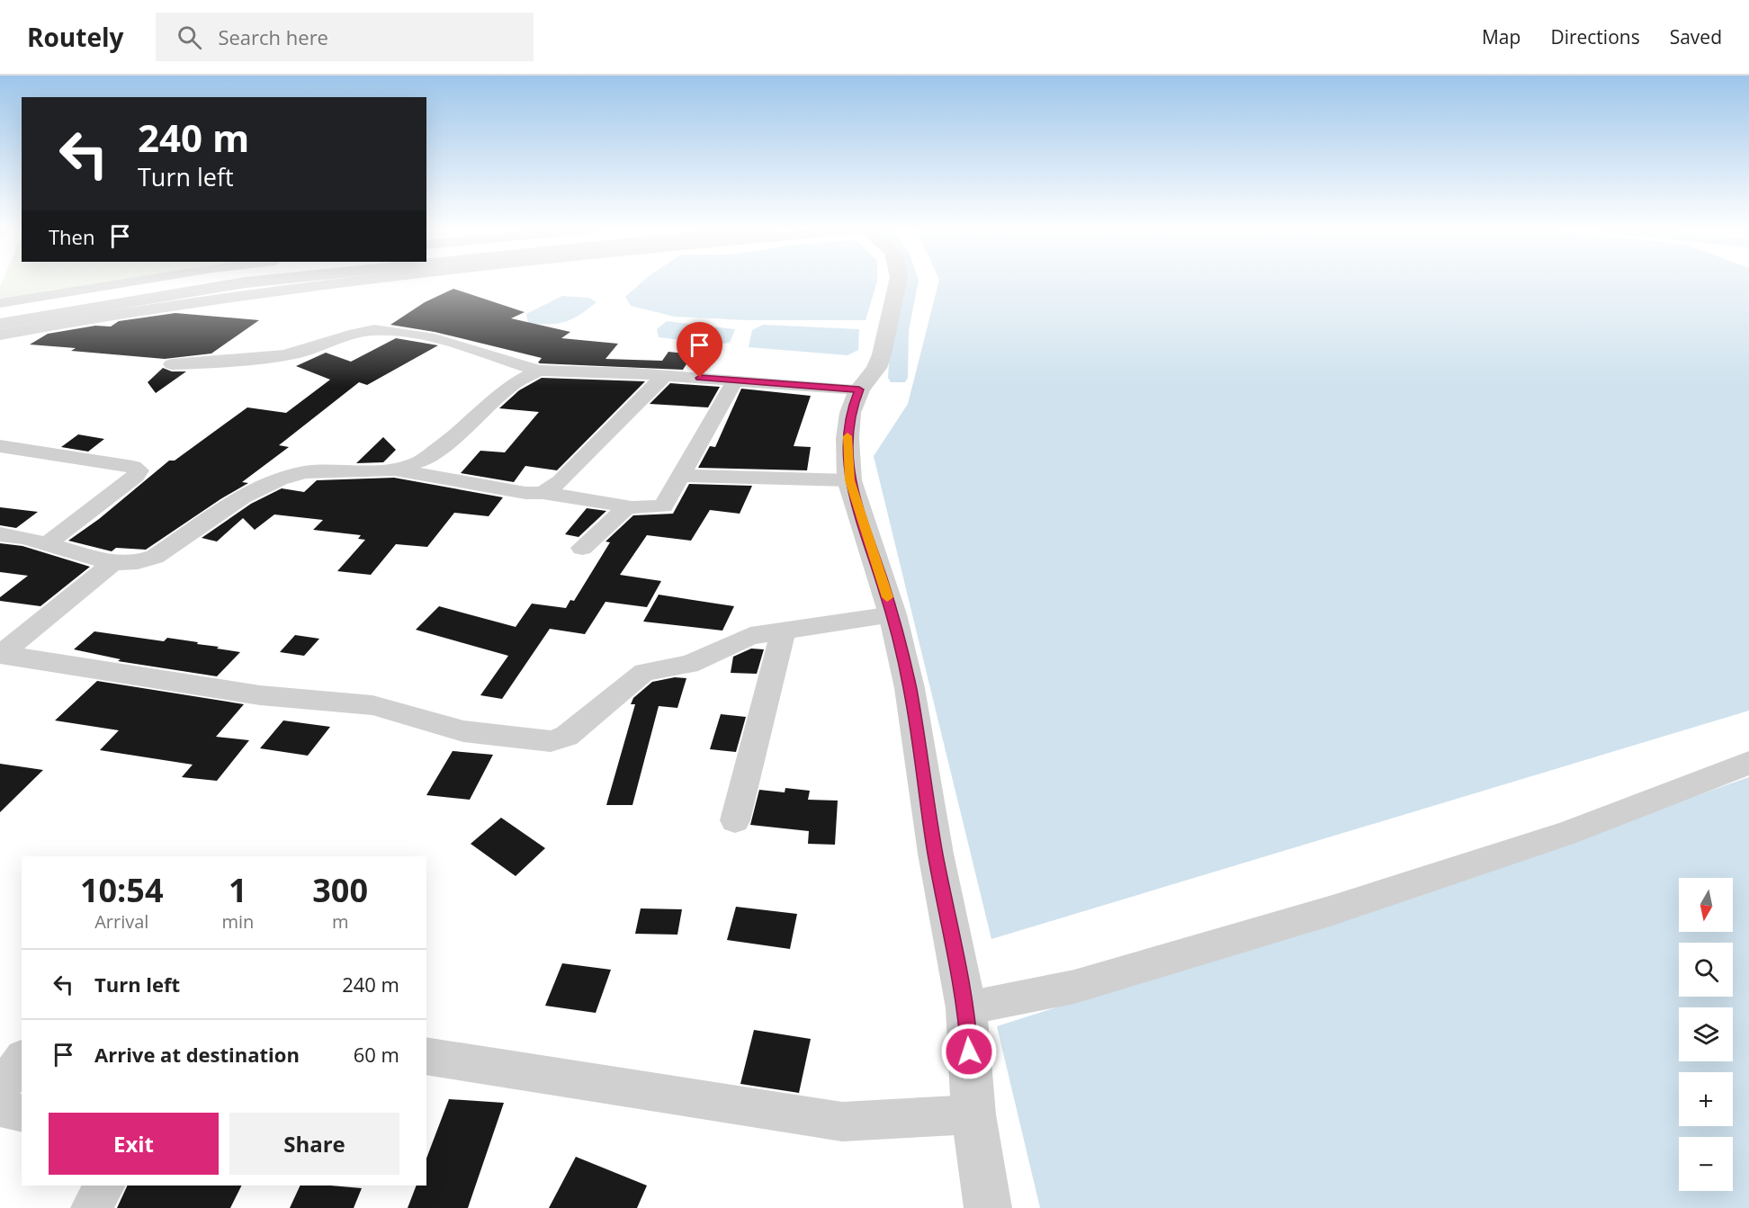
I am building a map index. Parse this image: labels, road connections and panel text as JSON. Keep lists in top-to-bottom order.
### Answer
{
  "north": "bottom",
  "page": {
    "header": "Routely",
    "search": "Search here",
    "nav": ["Map", "Directions", "Saved"],
    "turn": ["240 m", "Turn left"],
    "then": "Then",
    "eta": [
      "10:54",
      "Arrival",
      "1",
      "min",
      "300",
      "m"
    ],
    "map_buttons": ["+", "−"],
    "list": [
      {
        "name": "Turn left",
        "value": "240 m"
      },
      {
        "name": "Arrive at destination",
        "value": "60 m"
      }
    ],
    "buttons": ["Exit", "Share"]
  }
}
